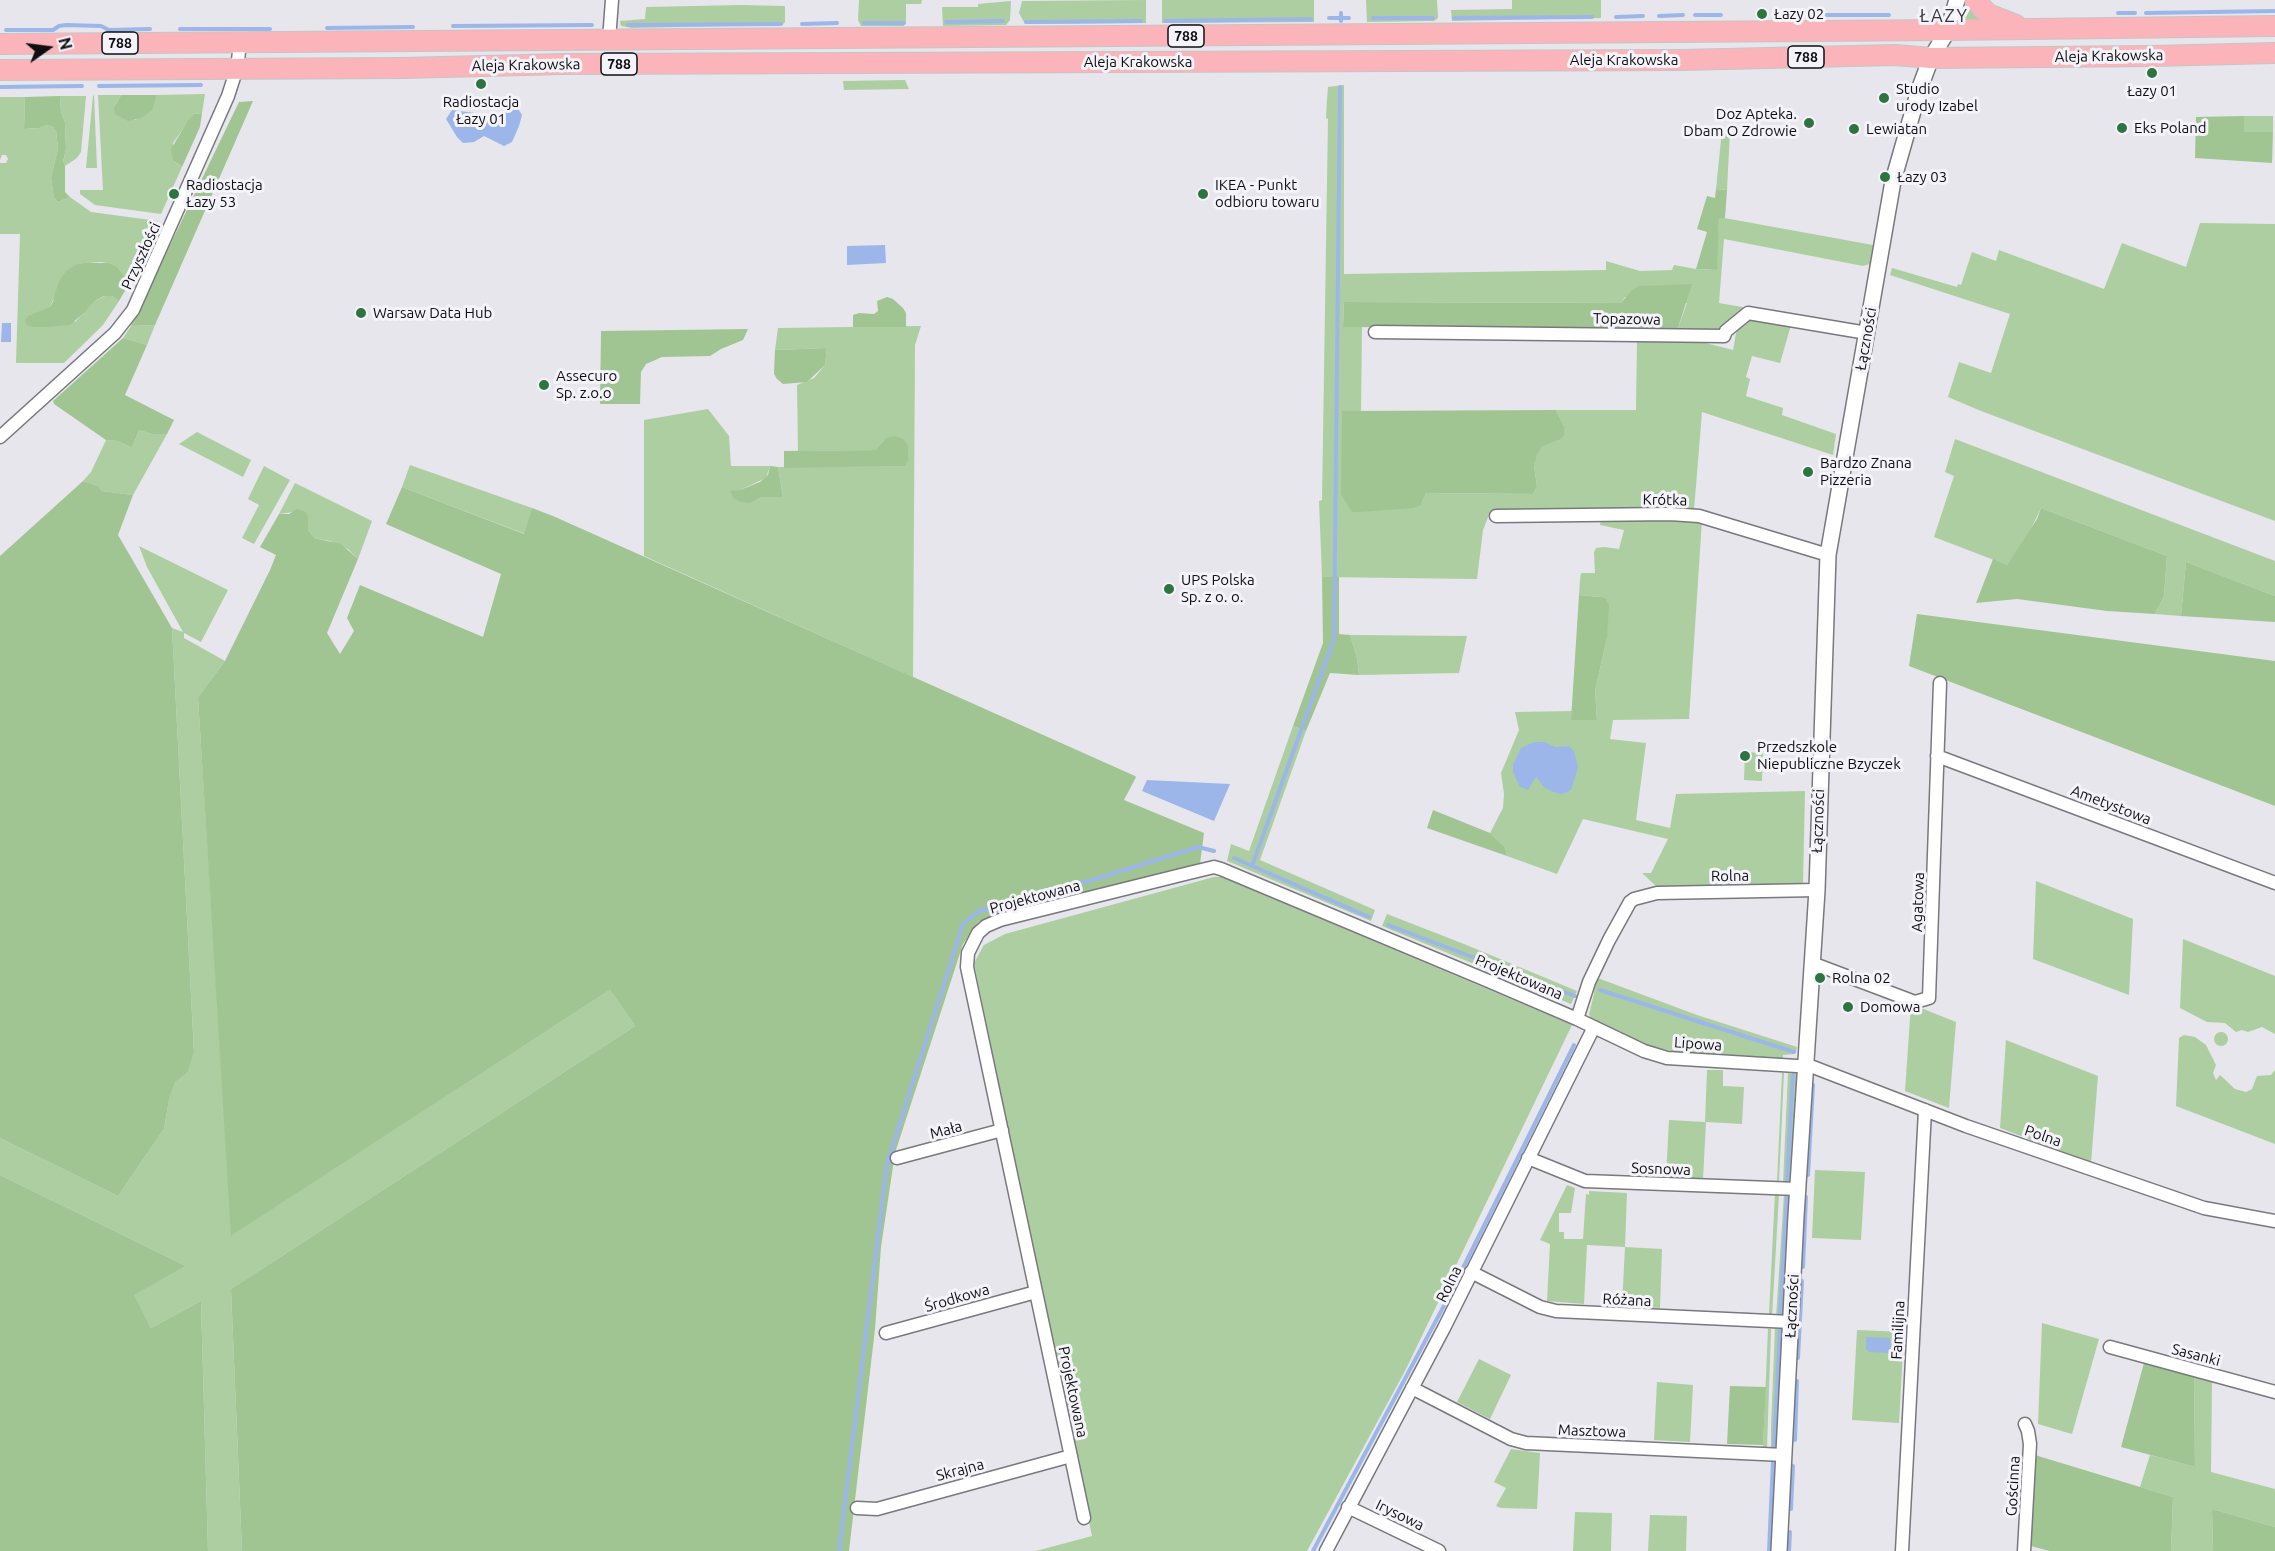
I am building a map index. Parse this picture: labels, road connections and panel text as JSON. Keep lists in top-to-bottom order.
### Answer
{
  "streets": {
    "main road": ["788", "Aleja Krakowska"],
    "street": [
      "Przyszłości",
      "Topazowa",
      "Łączności",
      "Krótka",
      "Ametystowa",
      "Rolna",
      "Projektowana",
      "Agatowa",
      "Lipowa",
      "Mała",
      "Polna",
      "Sosnowa",
      "Środkowa",
      "Różana",
      "Familijna",
      "Sasanki",
      "Masztowa",
      "Skrajna",
      "Gościnna",
      "Irysowa"
    ]
  },
  "crossings": [
    ["Aleja Krakowska", "Przyszłości"],
    ["Aleja Krakowska", "Łączności"],
    ["Topazowa", "Łączności"],
    ["Łączności", "Krótka"],
    ["Łączności", "Rolna"],
    ["Łączności", "Agatowa"],
    ["Łączności", "Lipowa"],
    ["Łączności", "Polna"],
    ["Łączności", "Sosnowa"],
    ["Łączności", "Różana"],
    ["Łączności", "Masztowa"],
    ["Ametystowa", "Agatowa"],
    ["Rolna", "Projektowana"],
    ["Rolna", "Lipowa"],
    ["Rolna", "Sosnowa"],
    ["Rolna", "Różana"],
    ["Rolna", "Masztowa"],
    ["Rolna", "Irysowa"],
    ["Projektowana", "Lipowa"],
    ["Projektowana", "Mała"],
    ["Projektowana", "Środkowa"],
    ["Projektowana", "Skrajna"],
    ["Lipowa", "Polna"],
    ["Polna", "Familijna"]
  ],
  "districts": ["ŁAZY"],
  "places": [
    "Łazy 02",
    "Łazy 01",
    "Radiostacja Łazy 01",
    "Studio urody Izabel",
    "Doz Apteka. Dbam O Zdrowie",
    "Eks Poland",
    "Lewiatan",
    "Łazy 03",
    "Radiostacja Łazy 53",
    "IKEA - Punkt odbioru towaru",
    "Warsaw Data Hub",
    "Assecuro Sp. z.o.o",
    "Bardzo Znana Pizzeria",
    "UPS Polska Sp. z o. o.",
    "Przedszkole Niepubliczne Bzyczek",
    "Rolna 02",
    "Domowa"
  ],
  "north": "right"
}
